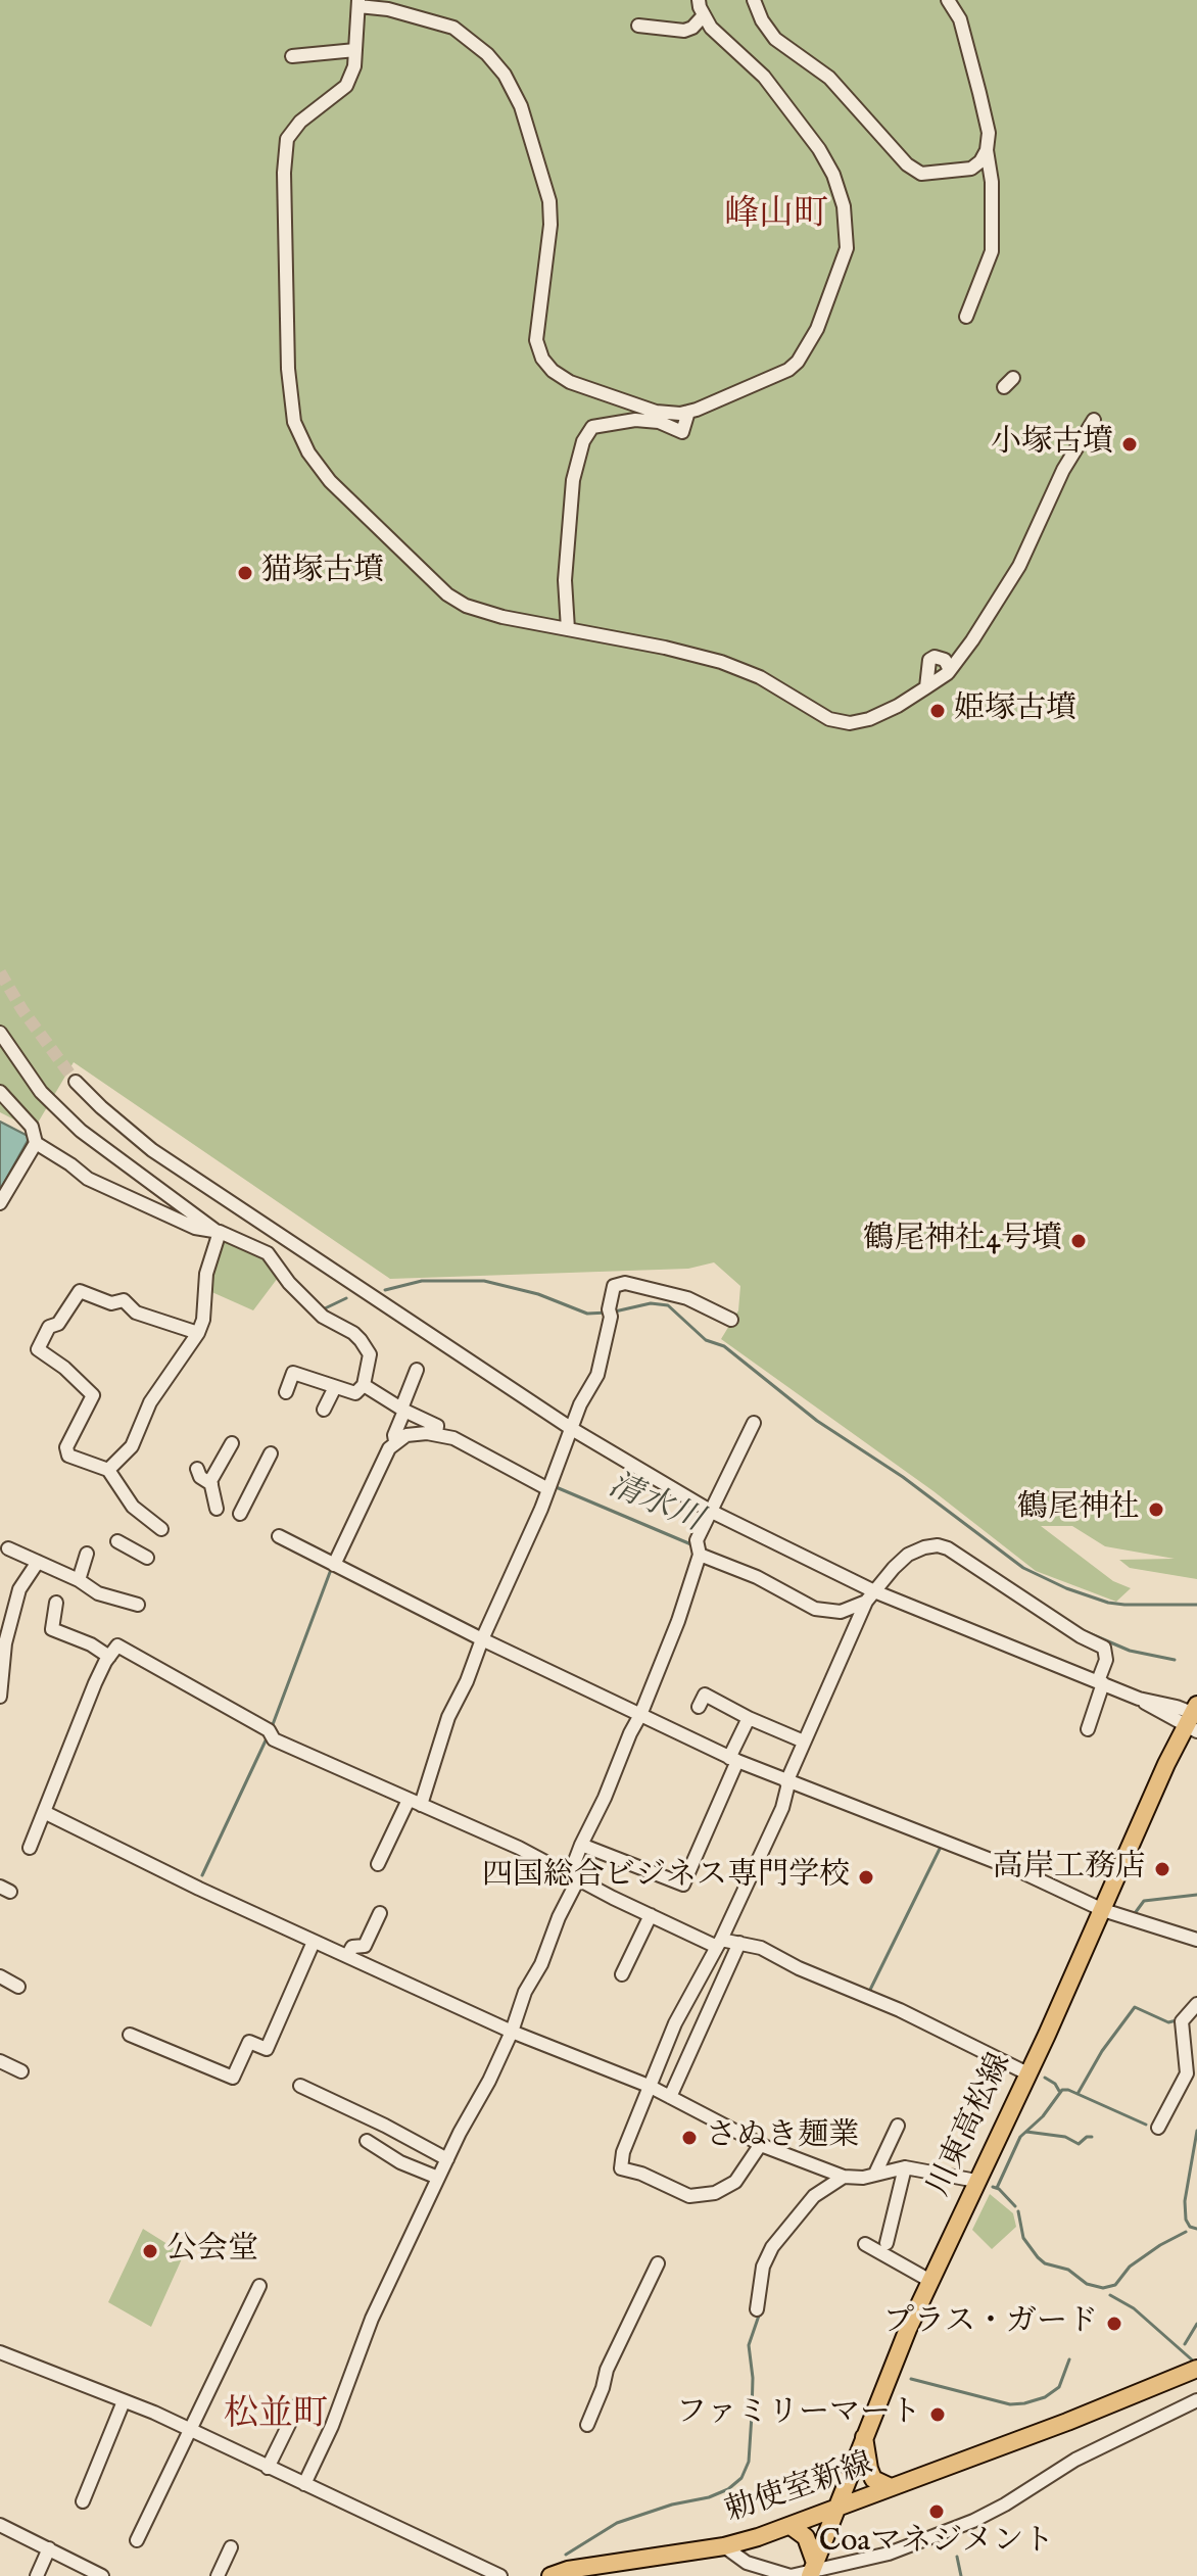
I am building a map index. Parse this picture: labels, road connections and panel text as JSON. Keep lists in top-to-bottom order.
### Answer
{
  "streets": {
    "main road": ["川東高松線", "勅使室新線"]
  },
  "crossings": [
    ["川東高松線", "勅使室新線"]
  ],
  "districts": ["峰山町", "松並町"],
  "water": ["清水川"],
  "places": [
    "小塚古墳",
    "猫塚古墳",
    "姫塚古墳",
    "鶴尾神社4号墳",
    "鶴尾神社",
    "高岸工務店",
    "四国総合ビジネス専門学校",
    "さぬき麺業",
    "公会堂",
    "プラス・ガード",
    "ファミリーマート",
    "Coaマネジメント"
  ]
}
